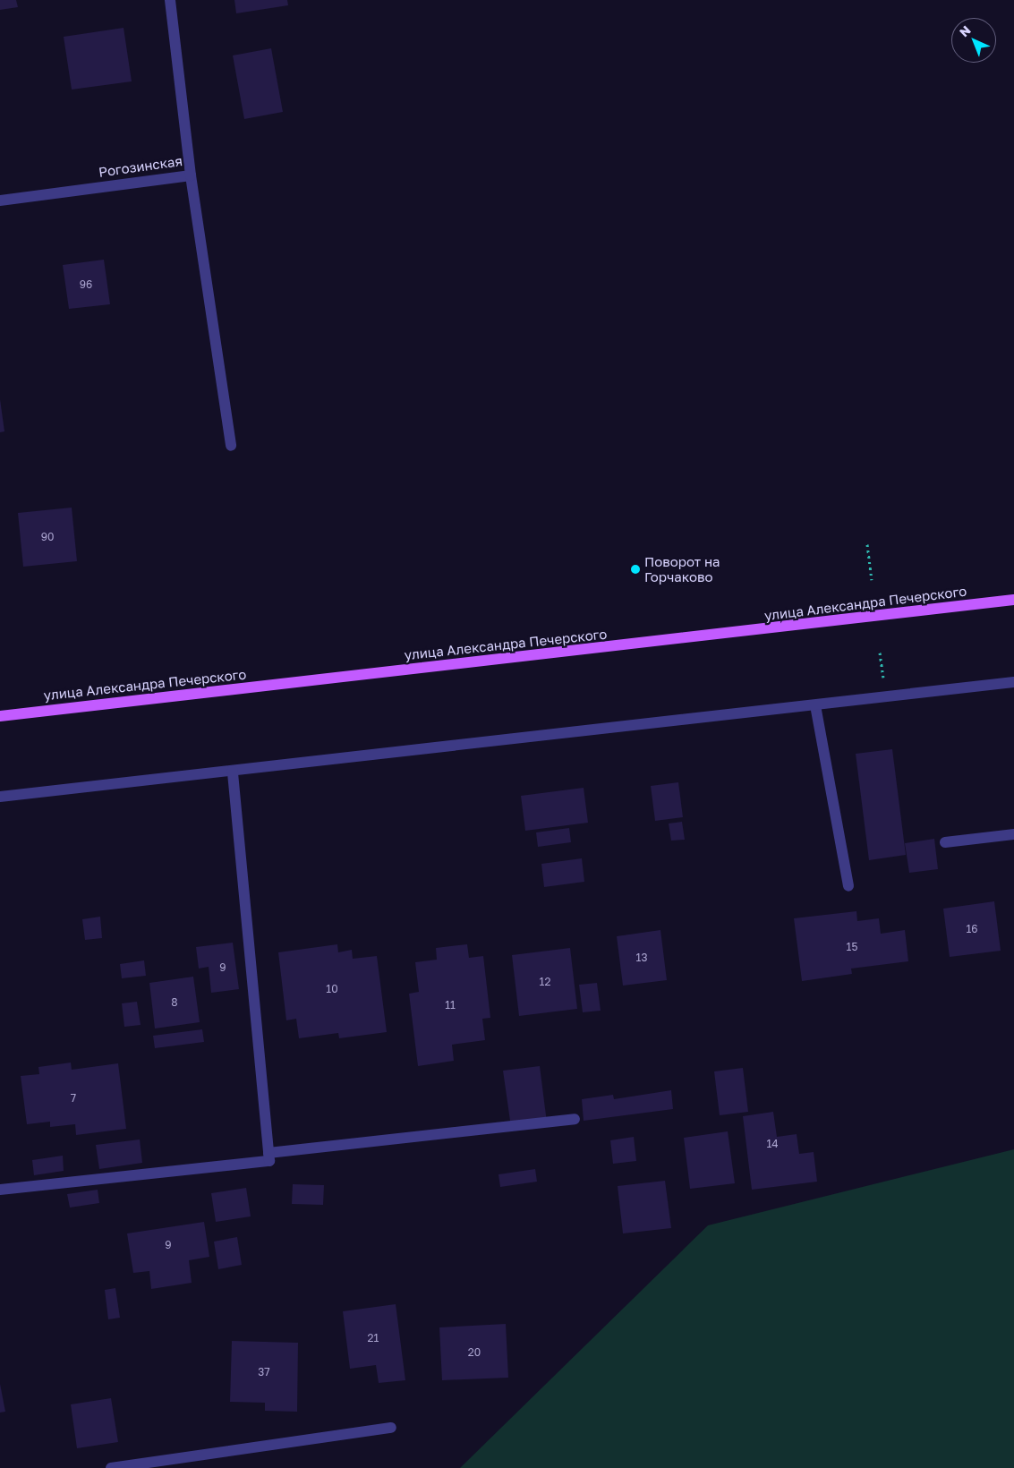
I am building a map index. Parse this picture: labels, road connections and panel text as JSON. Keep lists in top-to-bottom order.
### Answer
{
  "streets": {
    "main road": ["улица Александра Печерского"],
    "street": ["Рогозинская"]
  },
  "places": ["Поворот на Горчаково"],
  "house_numbers": [
    "96",
    "90",
    "16",
    "15",
    "13",
    "9",
    "12",
    "10",
    "8",
    "11",
    "7",
    "14",
    "9",
    "21",
    "20",
    "37"
  ],
  "north": "top left"
}
